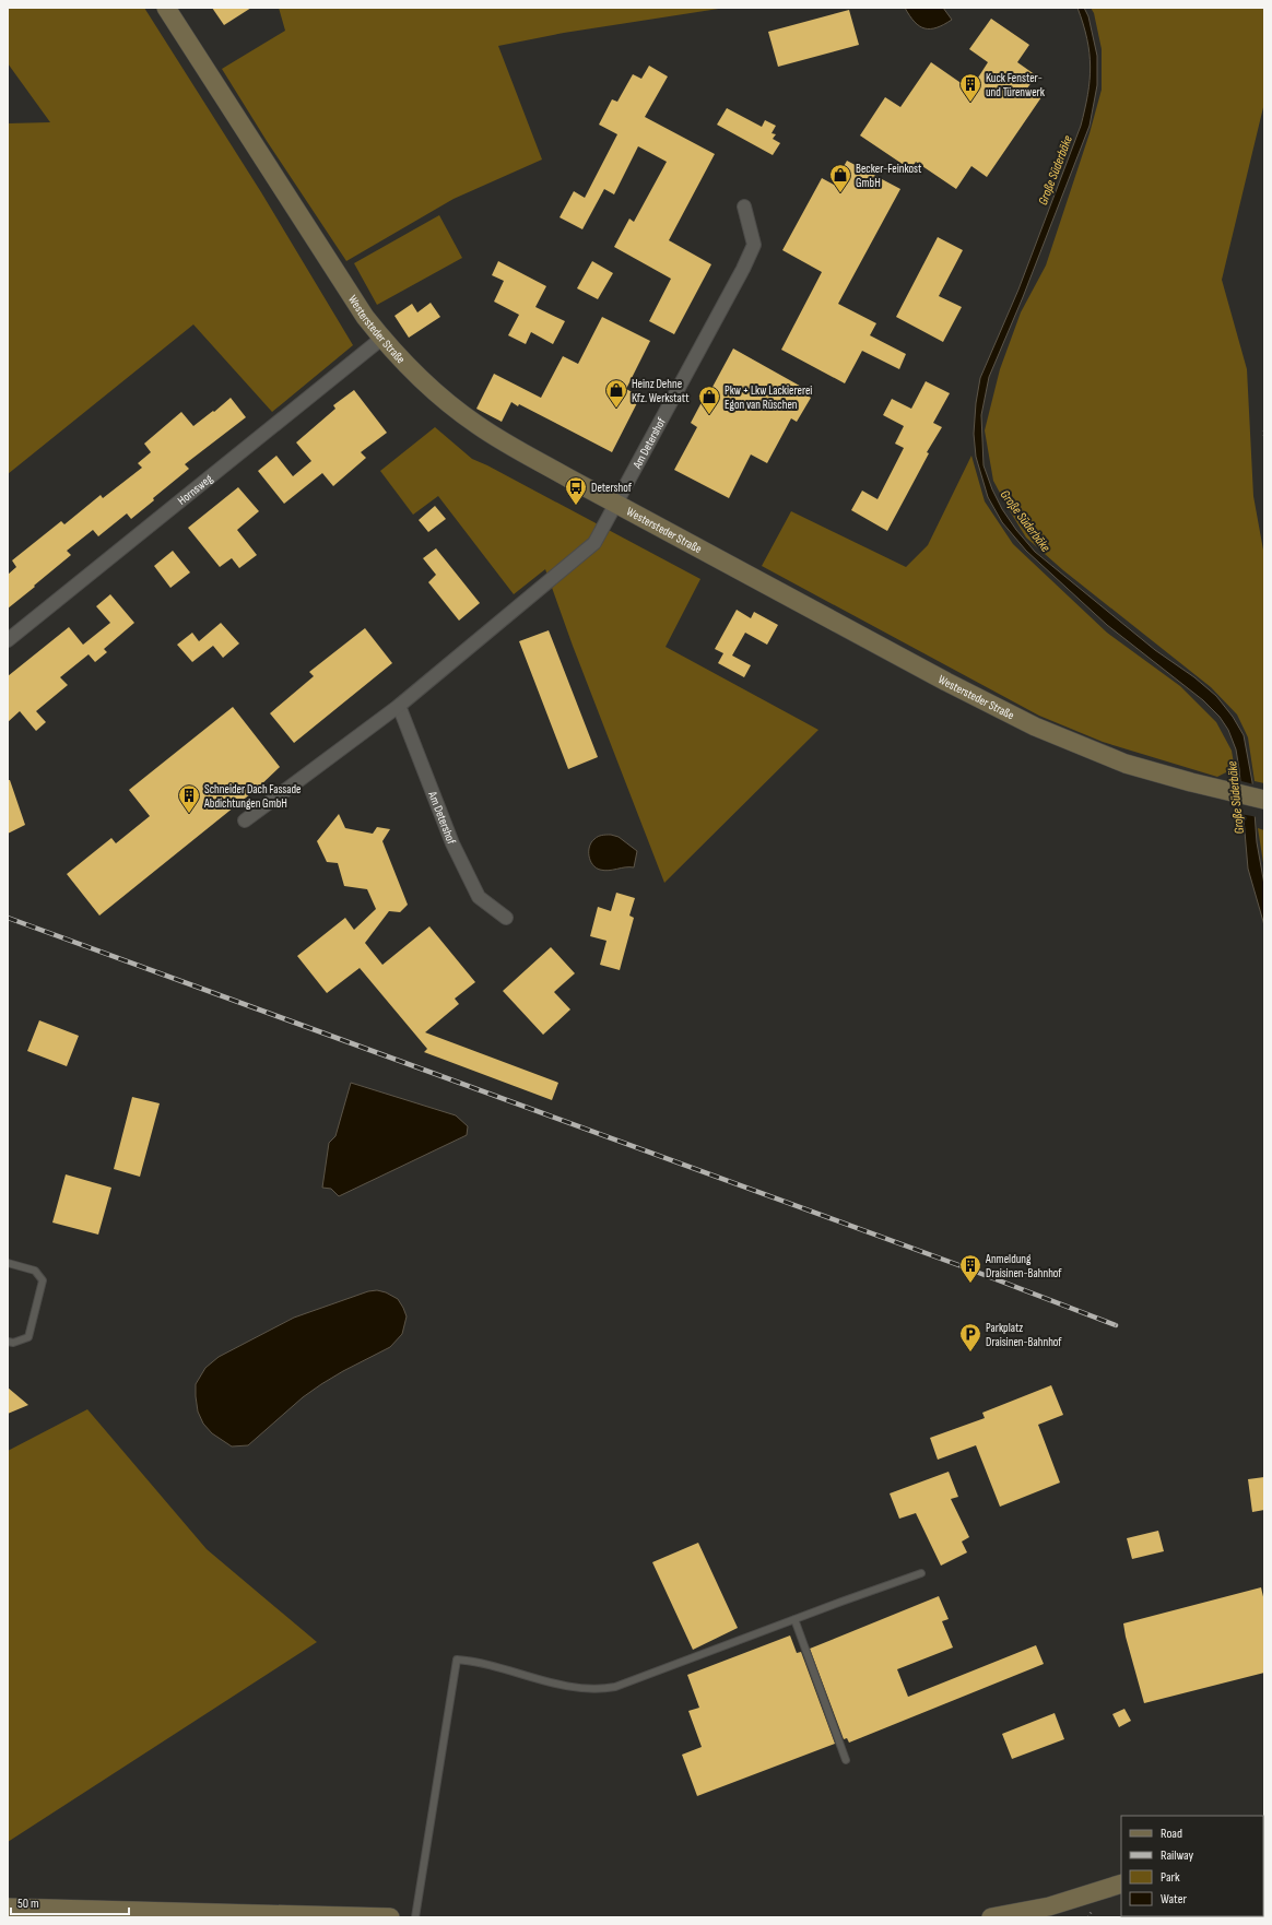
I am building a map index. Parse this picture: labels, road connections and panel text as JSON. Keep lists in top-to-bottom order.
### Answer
{
  "streets": {
    "main road": ["Westersteder Straße"],
    "street": ["Am Detershof", "Hornsweg"]
  },
  "crossings": [
    ["Westersteder Straße", "Am Detershof"],
    ["Westersteder Straße", "Hornsweg"]
  ],
  "water": ["Große Süderbäke"],
  "places": {
    "building": ["Kuck Fenster- und Türenwerk", "Schneider Dach Fassade Abdichtungen GmbH", "Anmeldung Draisinen-Bahnhof"],
    "shop": ["Becker-Feinkost GmbH", "Heinz Dehne Kfz. Werkstatt", "Pkw + Lkw Lackiererei Egon van Rüschen"],
    "bus stop": ["Detershof"],
    "parking": ["Parkplatz Draisinen-Bahnhof"]
  },
  "legend": [
    "Road",
    "Railway",
    "Park",
    "Water"
  ],
  "scale_bar": "50 m"
}
